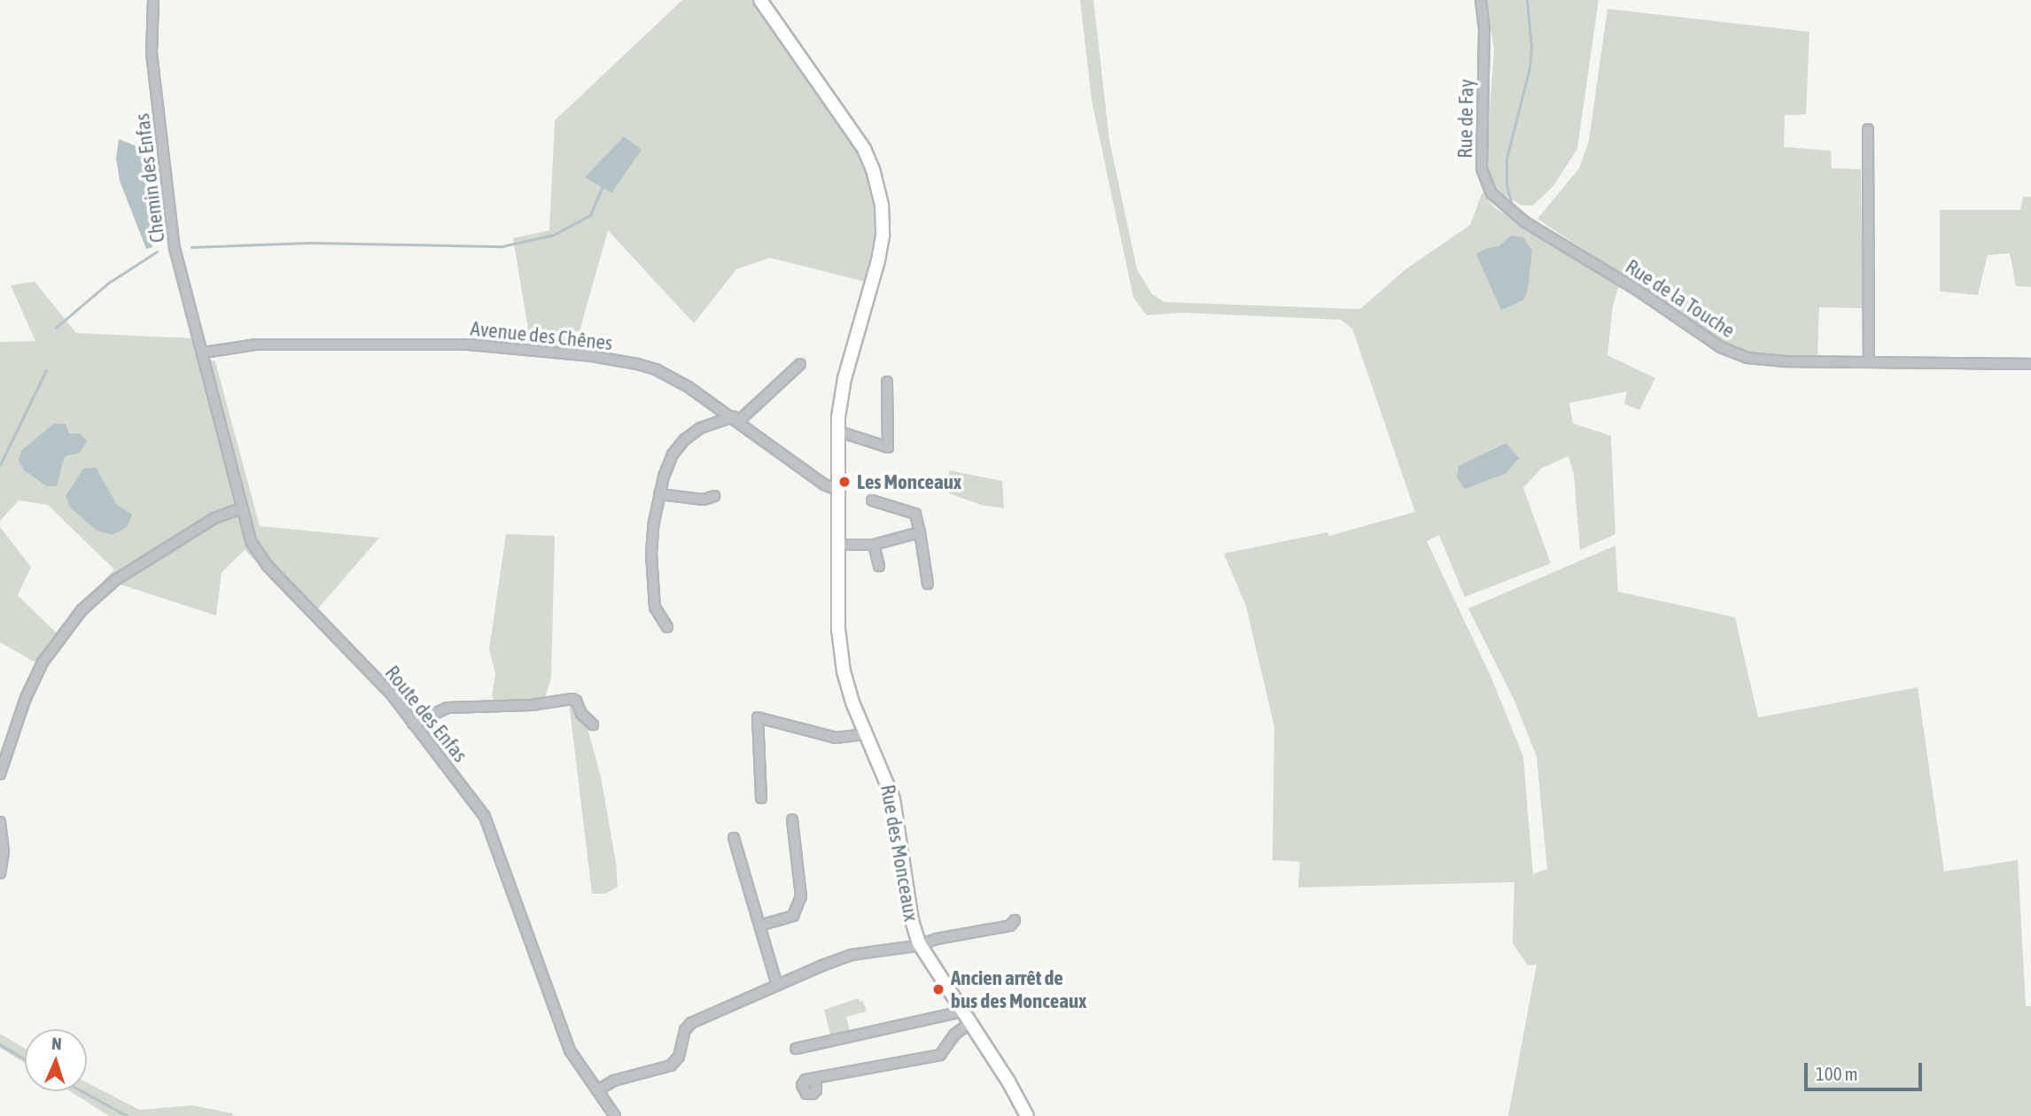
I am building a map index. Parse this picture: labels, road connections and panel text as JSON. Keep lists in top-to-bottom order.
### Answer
{
  "streets": {
    "main road": ["Rue des Monceaux"],
    "street": [
      "Rue de Fay",
      "Chemin des Enfas",
      "Rue de la Touche",
      "Avenue des Chênes",
      "Route des Enfas"
    ]
  },
  "crossings": [
    ["Rue de Fay", "Rue de la Touche"],
    ["Chemin des Enfas", "Avenue des Chênes"],
    ["Chemin des Enfas", "Route des Enfas"],
    ["Avenue des Chênes", "Route des Enfas"],
    ["Avenue des Chênes", "Rue des Monceaux"]
  ],
  "places": ["Les Monceaux", "Ancien arrêt de bus des Monceaux"],
  "scale_bar": "100 m",
  "north": "top"
}
